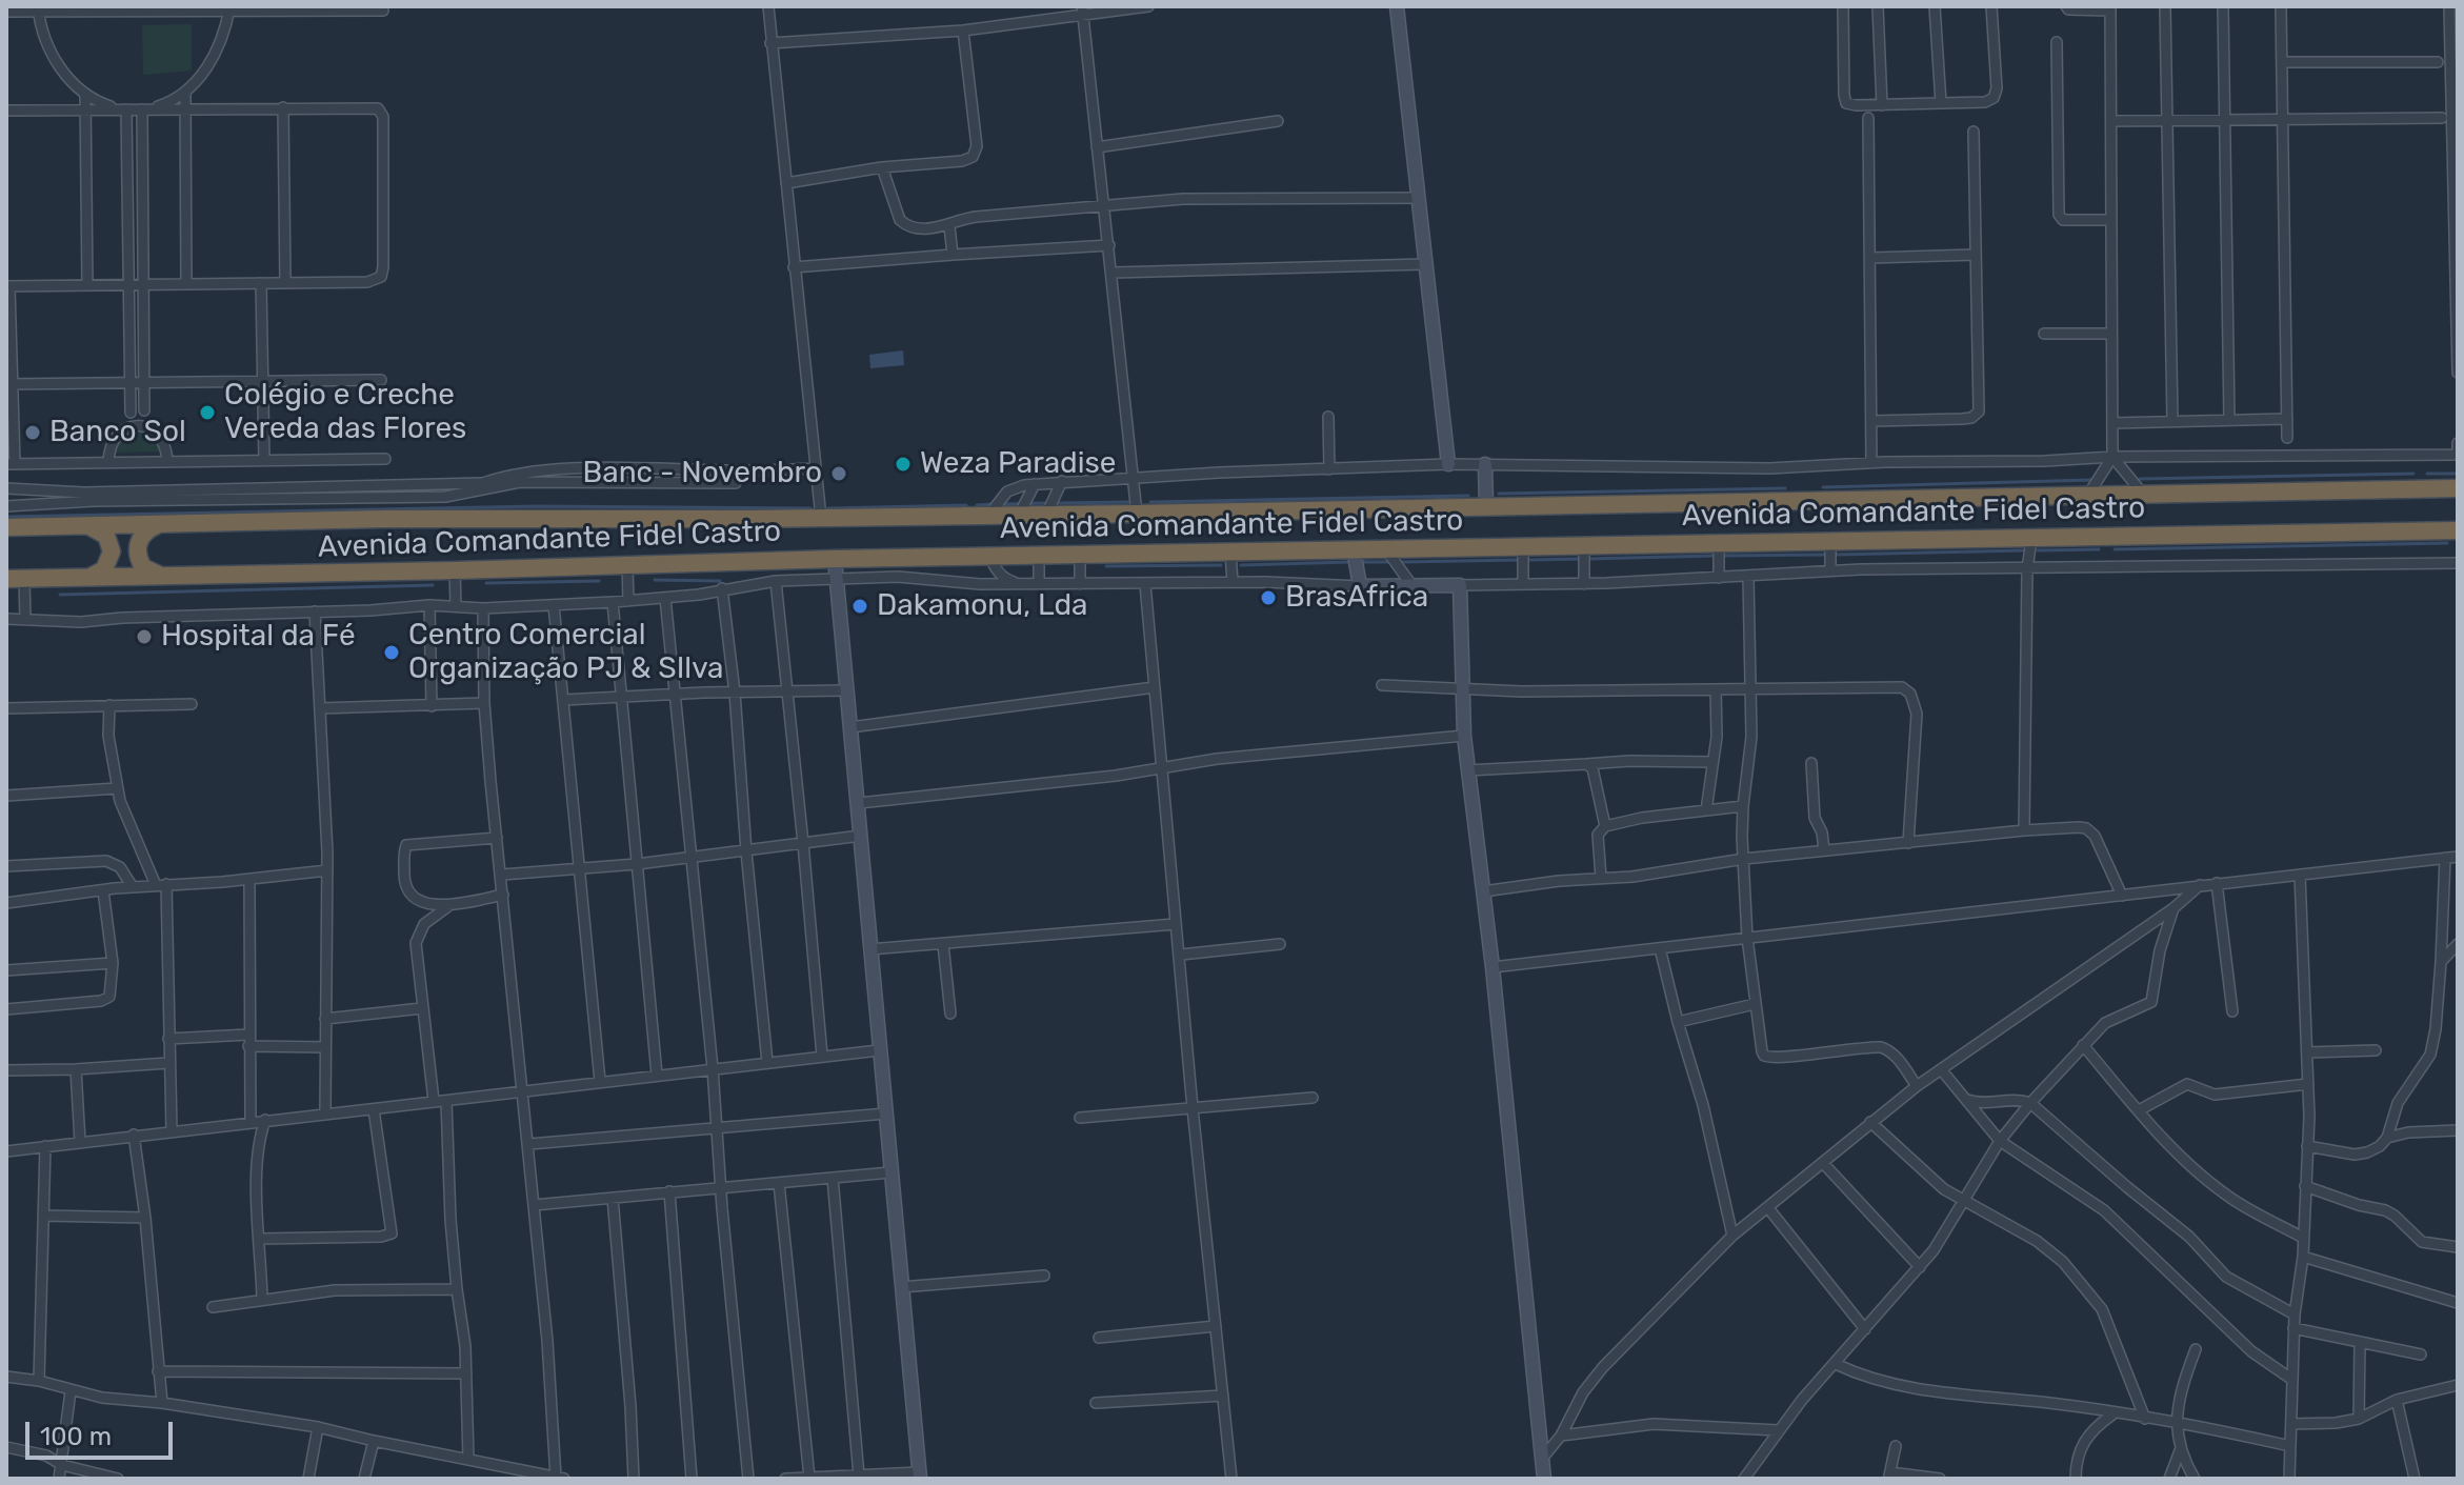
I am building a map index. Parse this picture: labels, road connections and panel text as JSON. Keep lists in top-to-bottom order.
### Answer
{
  "streets": {
    "highway": ["Avenida Comandante Fidel Castro"]
  },
  "places": [
    "Colégio e Creche Vereda das Flores",
    "Banco Sol",
    "Weza Paradise",
    "Banc - Novembro",
    "BrasAfrica",
    "Dakamonu, Lda",
    "Hospital da Fé",
    "Centro Comercial Organização PJ & SIlva"
  ],
  "scale_bar": "100 m"
}
